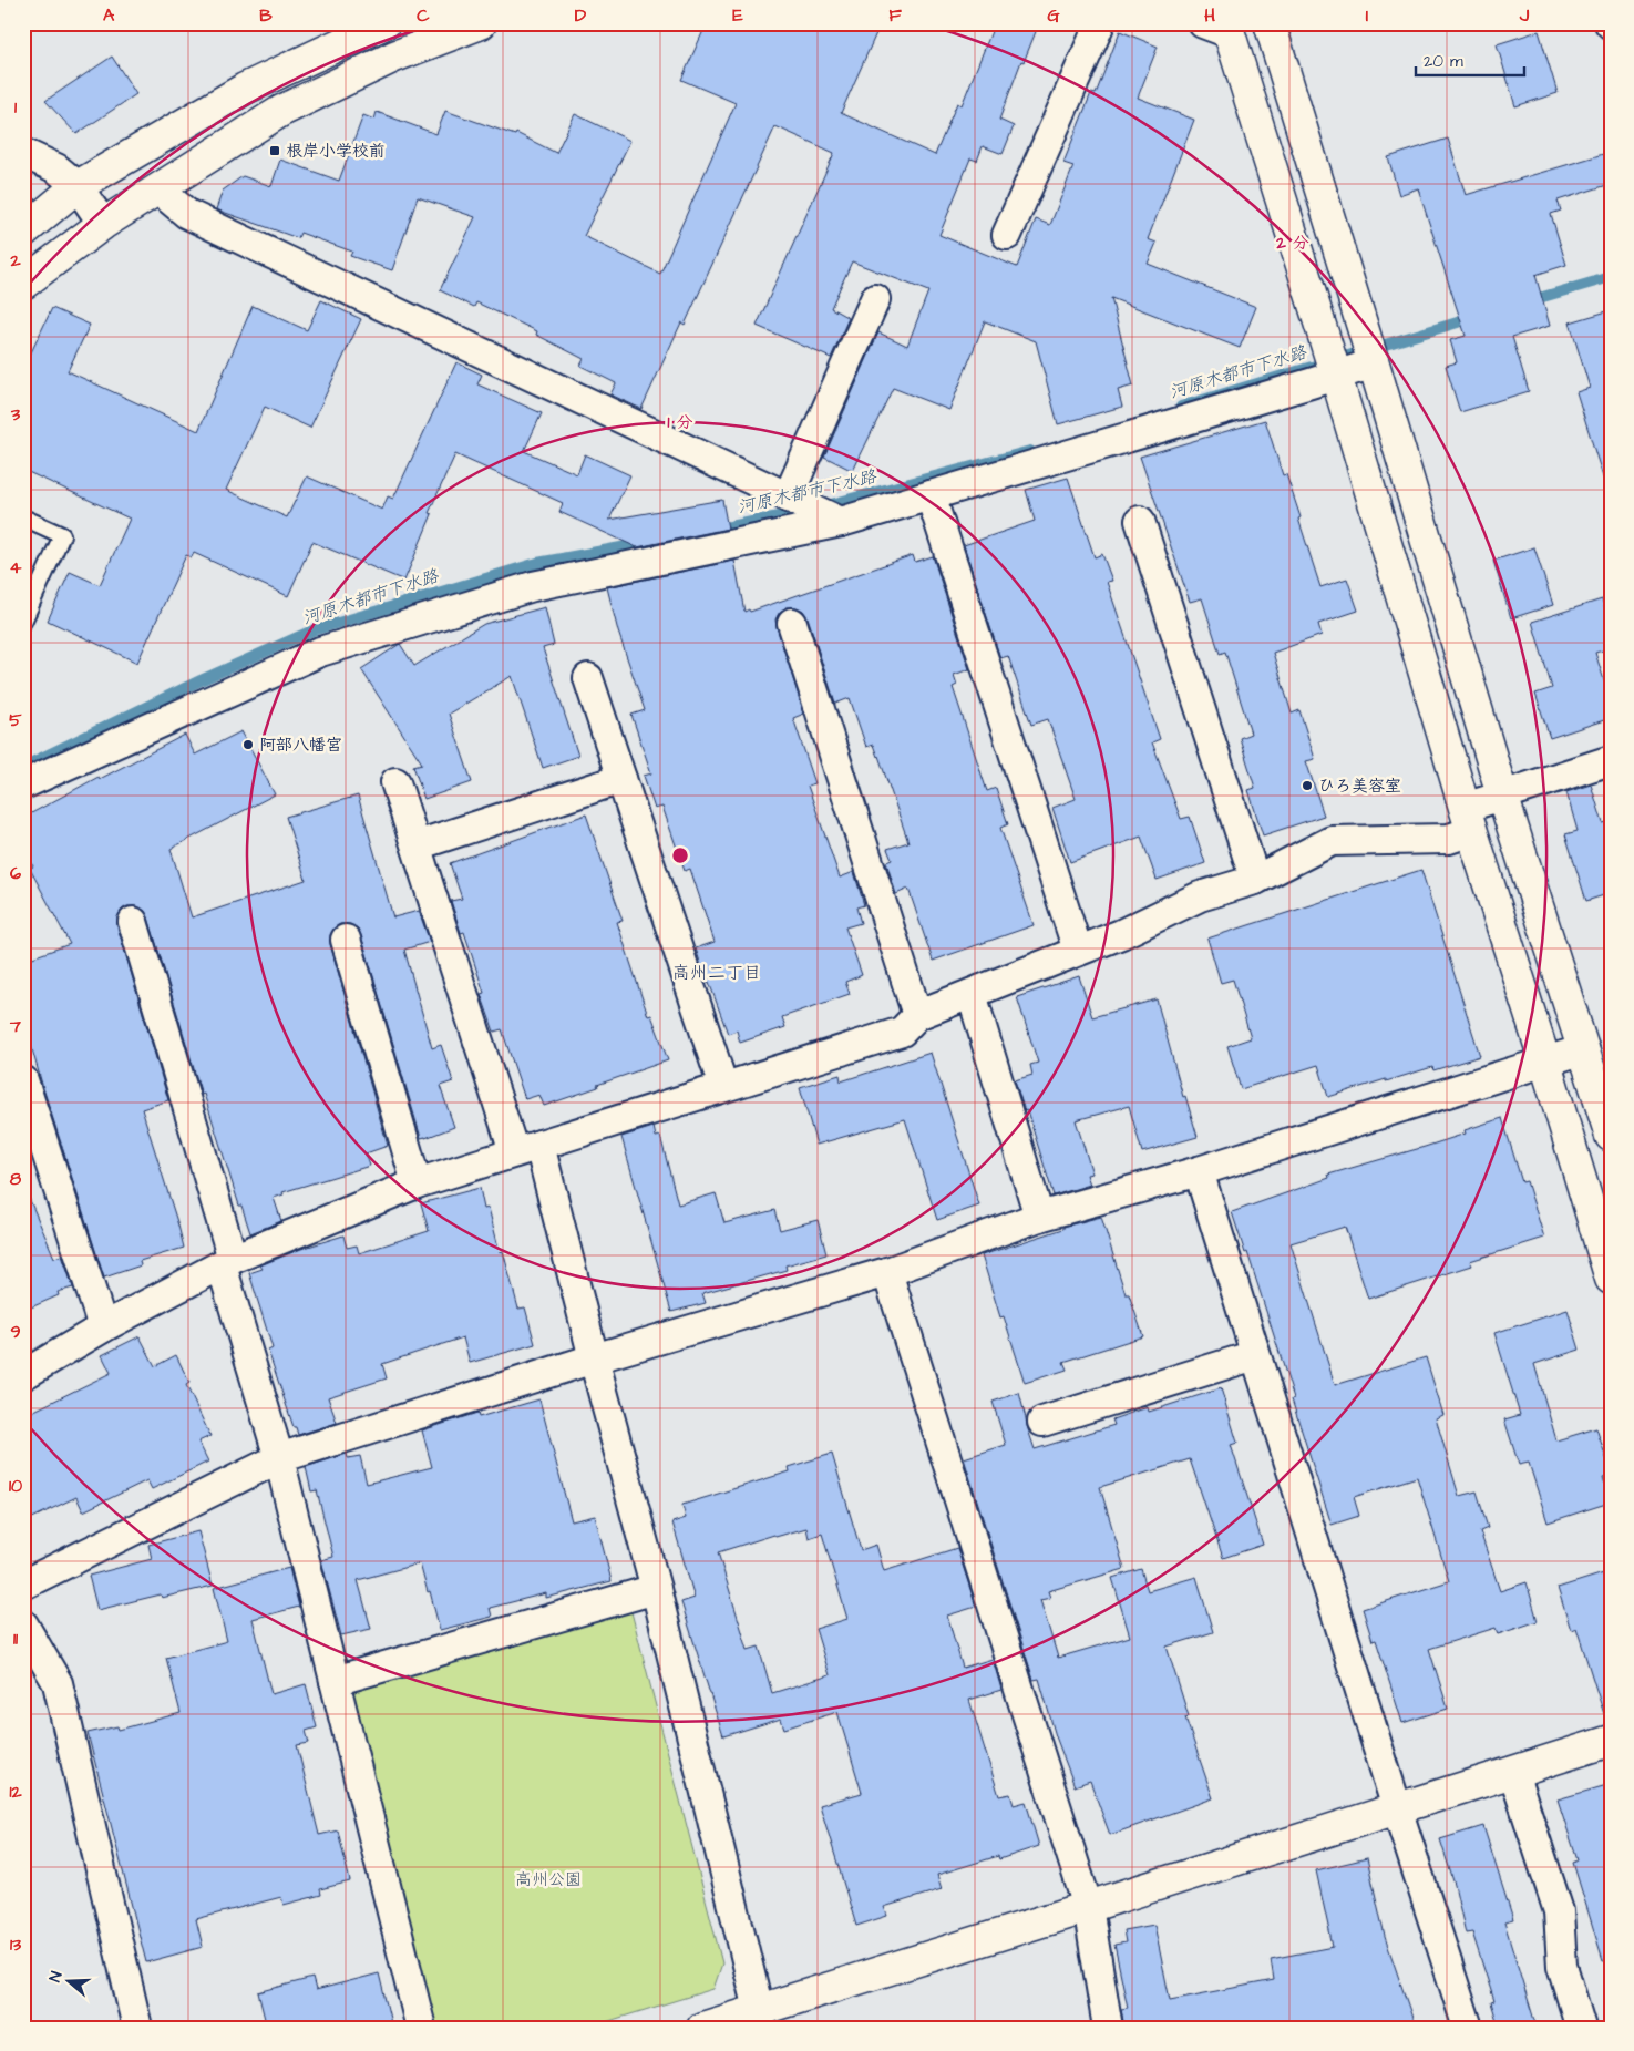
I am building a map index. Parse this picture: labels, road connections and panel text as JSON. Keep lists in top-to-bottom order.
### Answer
{
  "districts": ["高州二丁目"],
  "water": ["河原木都市下水路"],
  "parks": ["高州公園"],
  "places": {
    "transit": ["根岸小学校前"],
    "other": ["阿部八幡宮", "ひろ美容室"]
  },
  "scale_bar": "20 m",
  "north": "left",
  "grid": {
    "columns": [
      "A",
      "B",
      "C",
      "D",
      "E",
      "F",
      "G",
      "H",
      "I",
      "J"
    ],
    "rows": [
      "1",
      "2",
      "3",
      "4",
      "5",
      "6",
      "7",
      "8",
      "9",
      "10",
      "11",
      "12",
      "13"
    ]
  },
  "rings": ["2 分", "1 分"]
}
